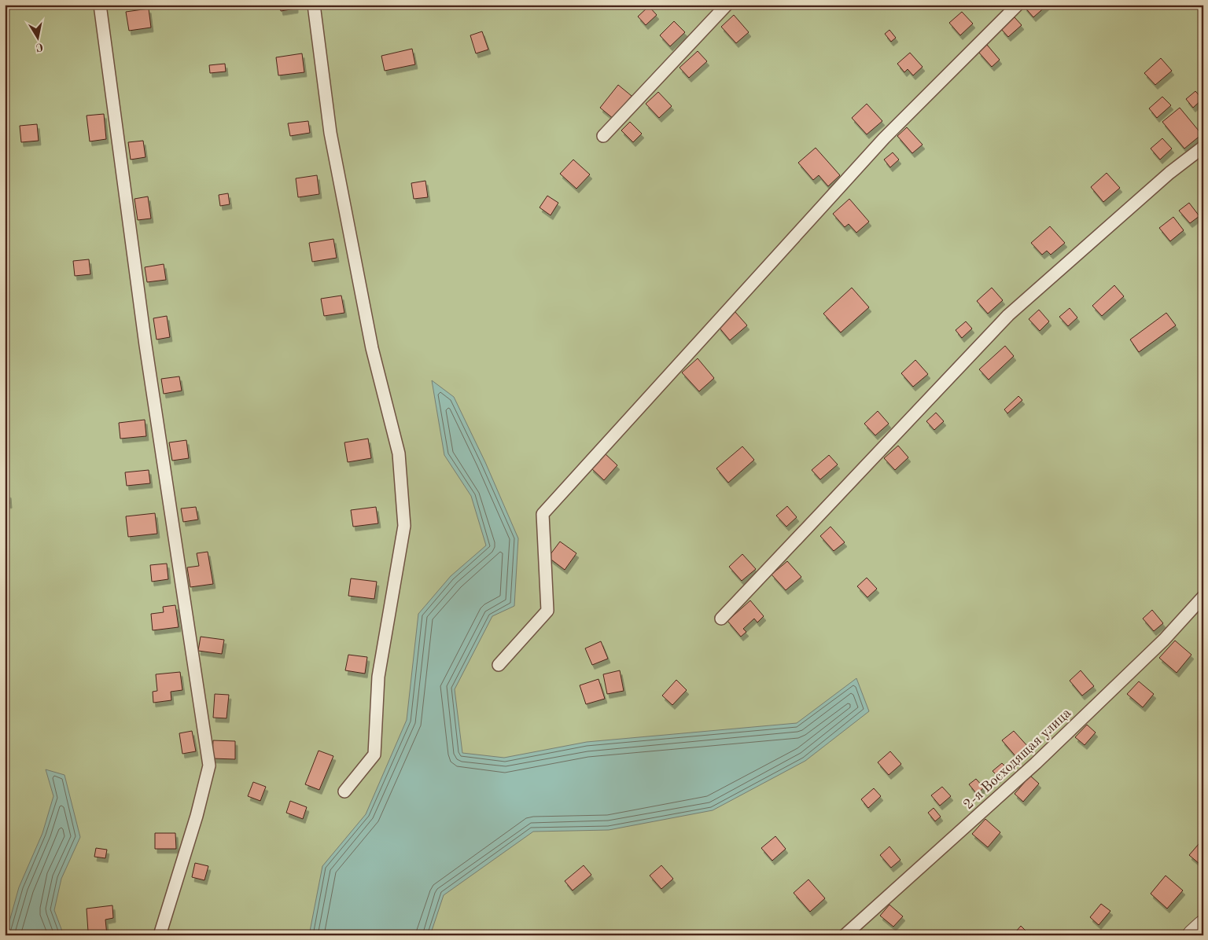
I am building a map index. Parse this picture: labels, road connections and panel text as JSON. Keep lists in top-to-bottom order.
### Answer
{
  "streets": {
    "lane": ["2-я Восходящая улица"]
  },
  "north": "bottom"
}
